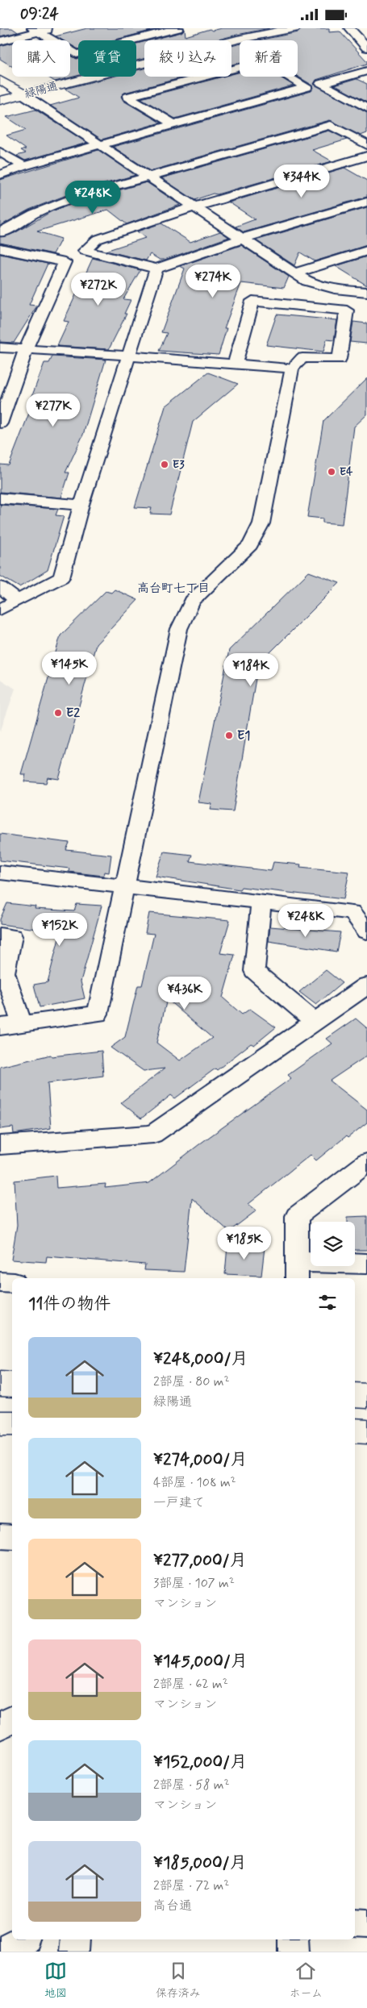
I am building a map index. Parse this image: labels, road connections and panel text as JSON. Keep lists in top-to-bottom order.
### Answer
{
  "streets": {
    "street": ["緑陽通"]
  },
  "districts": ["高台町七丁目"],
  "places": [
    "E3",
    "E4",
    "E2",
    "E1"
  ],
  "page": {
    "status": "09:24",
    "chip": [
      "購入",
      "賃貸",
      "絞り込み",
      "新着"
    ],
    "price": [
      "¥344K",
      "¥248K",
      "¥274K",
      "¥272K",
      "¥277K",
      "¥145K",
      "¥184K",
      "¥248K",
      "¥152K",
      "¥436K",
      "¥185K"
    ],
    "heading": "11件の物件",
    "list": [
      {
        "name": "¥248,000/月",
        "note": "2部屋 · 80 m² · 緑陽通"
      },
      {
        "name": "¥274,000/月",
        "note": "4部屋 · 108 m² · 一戸建て"
      },
      {
        "name": "¥277,000/月",
        "note": "3部屋 · 107 m² · マンション"
      },
      {
        "name": "¥145,000/月",
        "note": "2部屋 · 62 m² · マンション"
      },
      {
        "name": "¥152,000/月",
        "note": "2部屋 · 58 m² · マンション"
      },
      {
        "name": "¥185,000/月",
        "note": "2部屋 · 72 m² · 高台通"
      }
    ],
    "tabs": ["地図", "保存済み", "ホーム"]
  }
}
